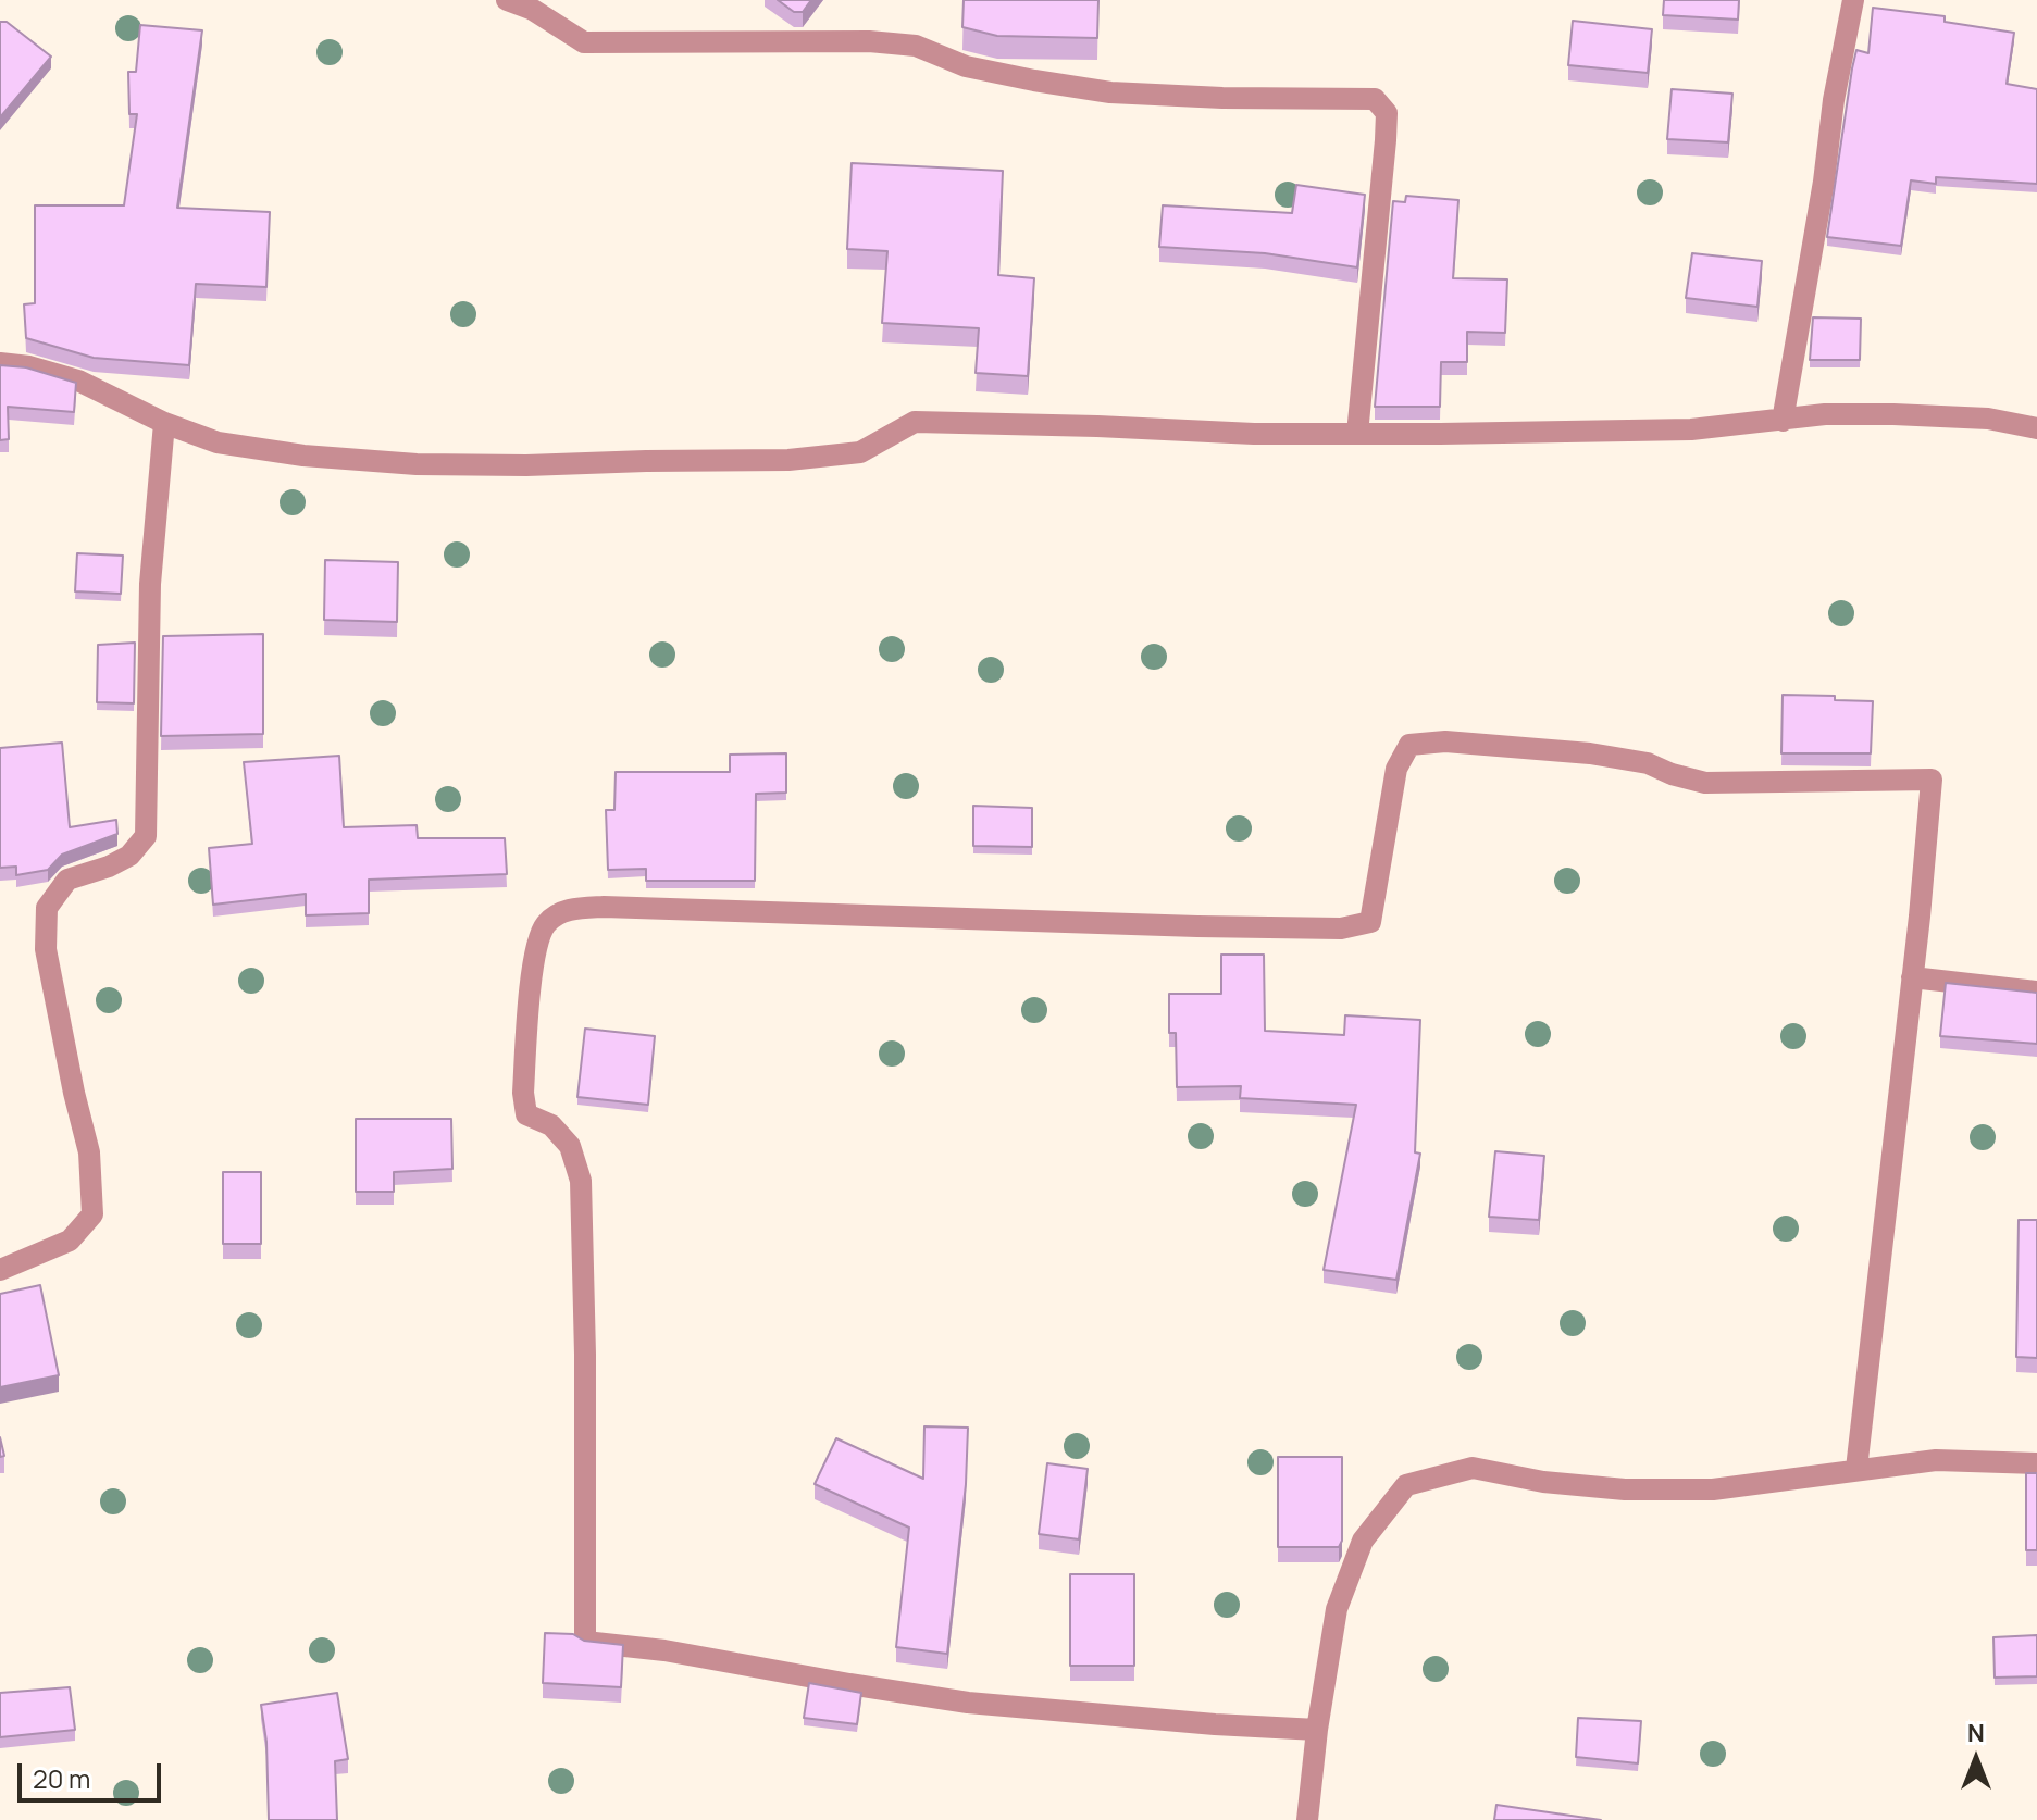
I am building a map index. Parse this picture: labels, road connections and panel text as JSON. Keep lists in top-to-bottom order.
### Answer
{
  "scale_bar": "20 m",
  "north": "top"
}
